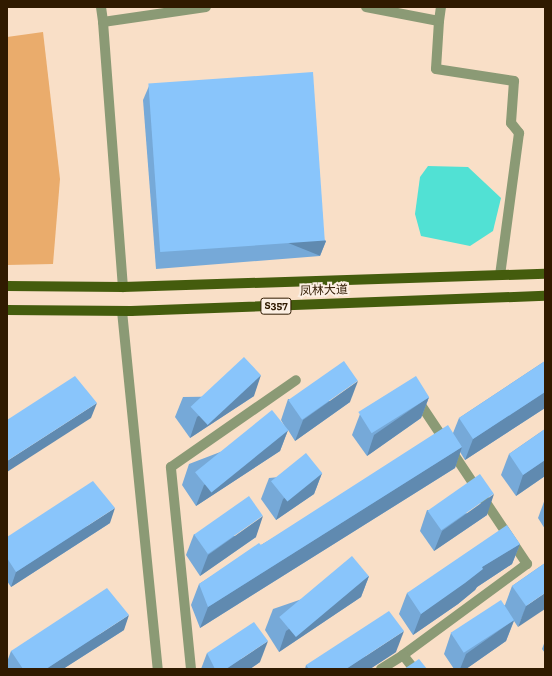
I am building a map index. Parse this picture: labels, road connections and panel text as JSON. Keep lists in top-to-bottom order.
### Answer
{
  "streets": {
    "main road": ["凤林大道", "S357"]
  }
}
